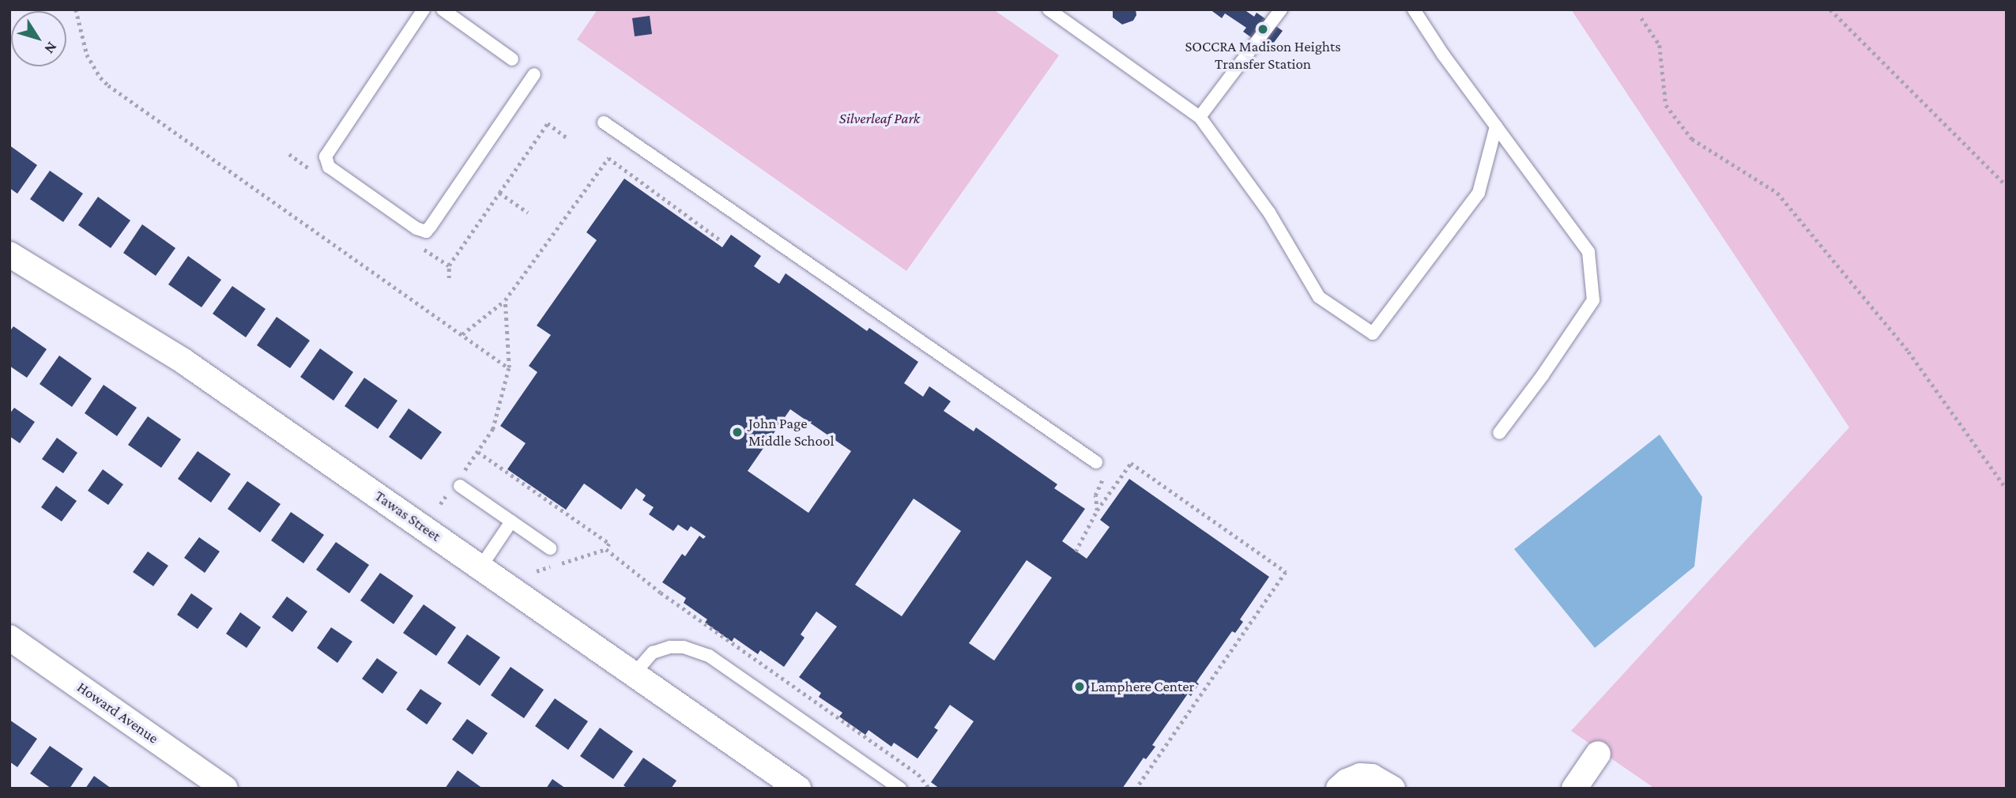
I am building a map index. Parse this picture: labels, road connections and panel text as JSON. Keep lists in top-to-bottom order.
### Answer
{
  "streets": {
    "street": ["Tawas Street", "Howard Avenue"]
  },
  "parks": ["Silverleaf Park"],
  "places": ["SOCCRA Madison Heights Transfer Station", "John Page Middle School", "Lamphere Center"],
  "north": "bottom right"
}
